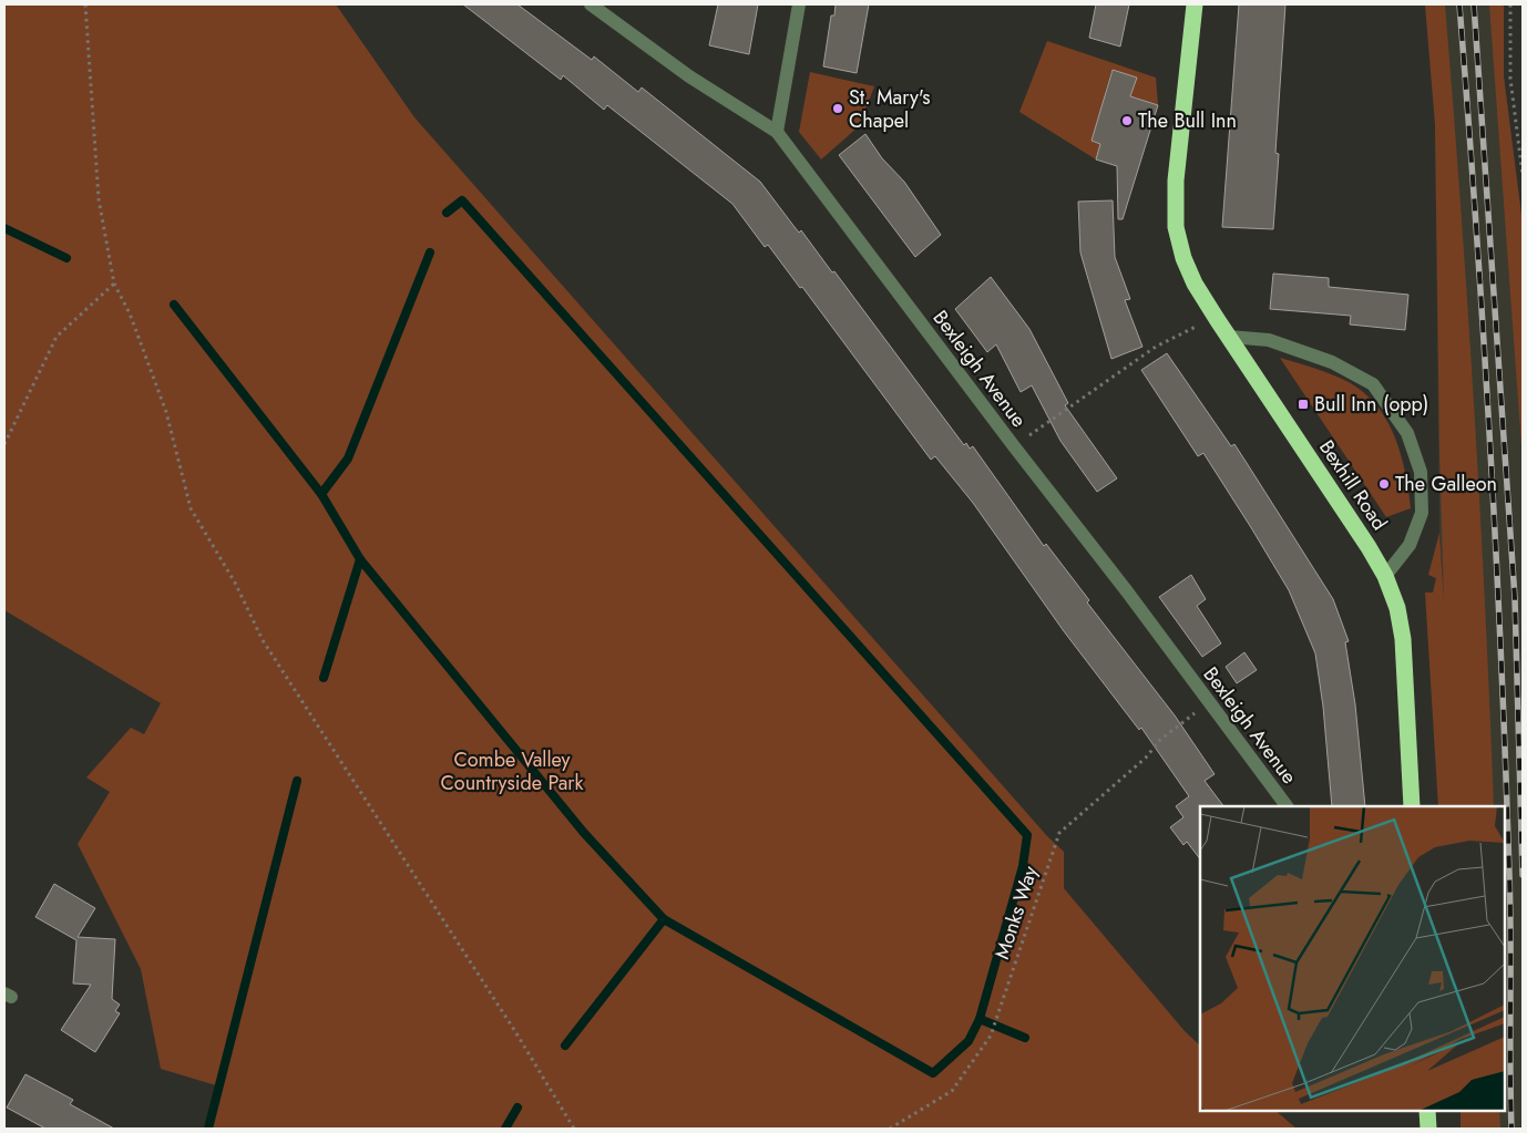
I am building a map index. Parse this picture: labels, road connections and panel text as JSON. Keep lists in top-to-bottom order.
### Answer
{
  "streets": {
    "highway": ["Bexhill Road"],
    "street": ["Bexleigh Avenue"],
    "path": ["Monks Way"]
  },
  "parks": ["Combe Valley Countryside Park"],
  "places": {
    "other": ["St. Mary's Chapel", "The Bull Inn", "The Galleon"],
    "transit": ["Bull Inn (opp)"]
  }
}
